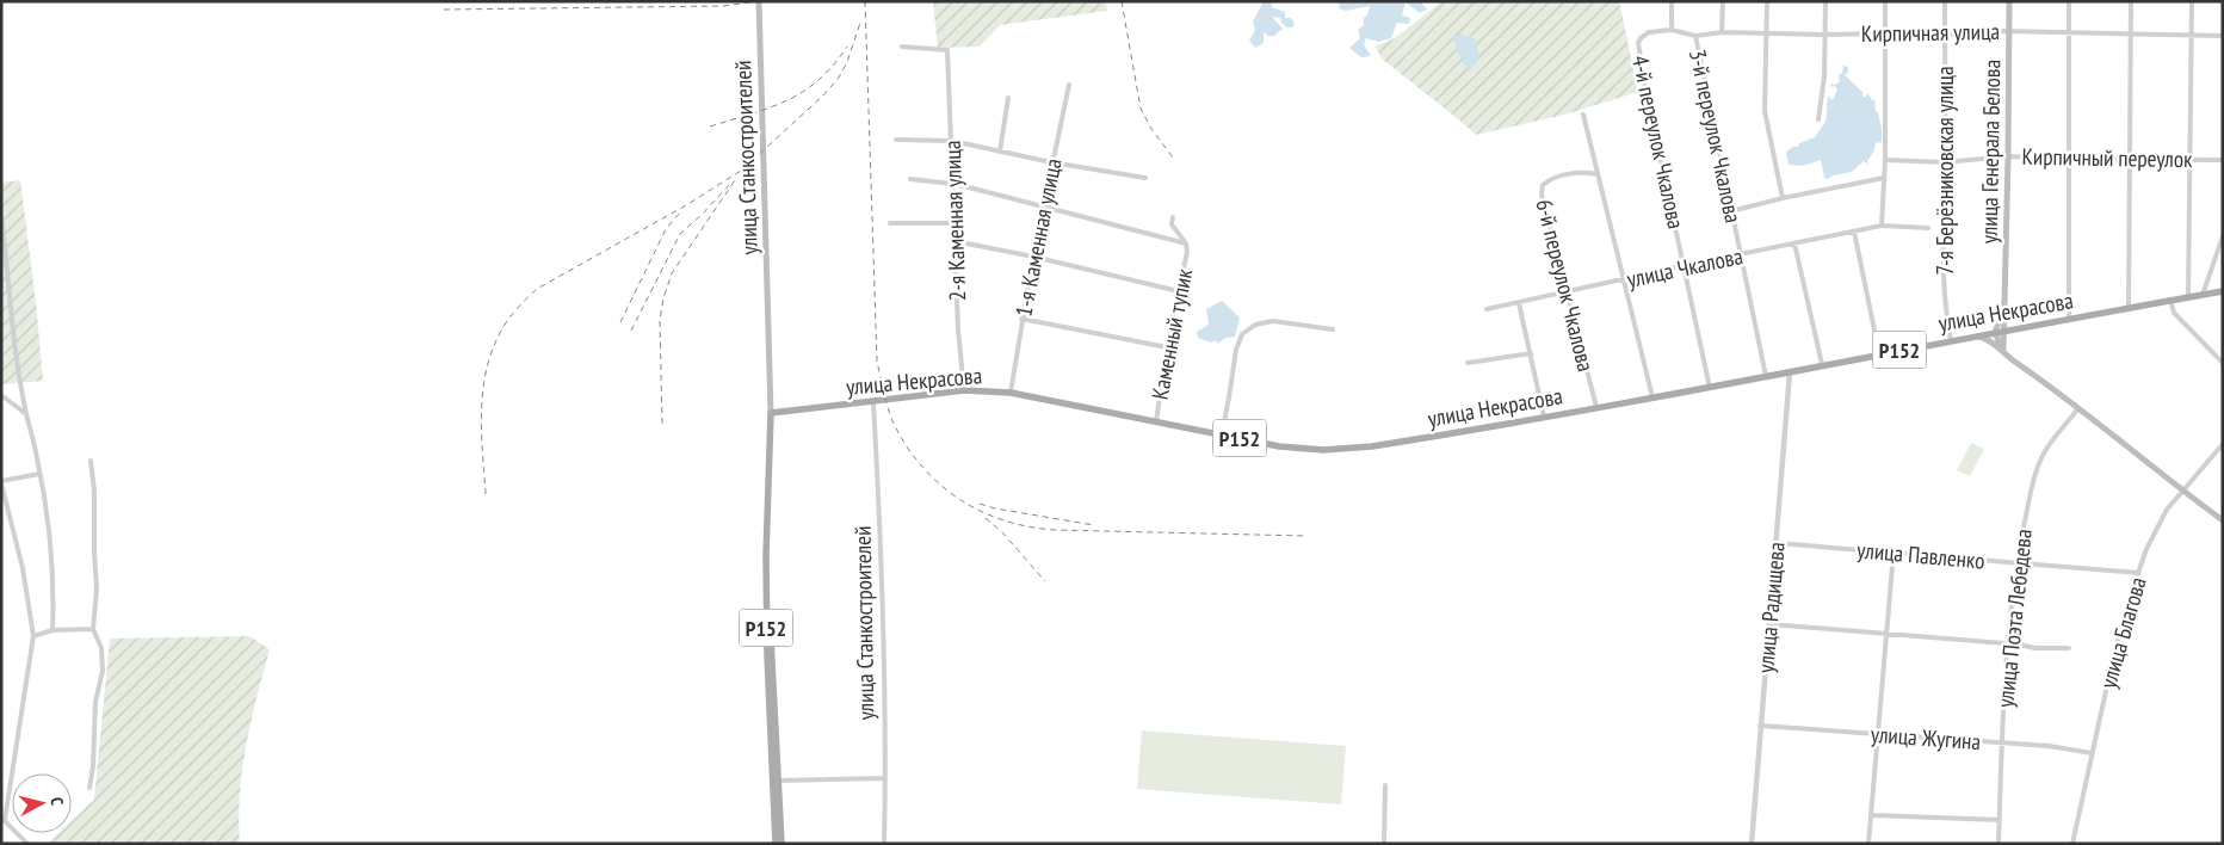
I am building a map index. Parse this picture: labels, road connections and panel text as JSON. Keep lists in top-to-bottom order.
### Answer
{
  "streets": {
    "main road": [
      "улица Генерала Белова",
      "улица Станкостроителей",
      "улица Некрасова",
      "Р152"
    ],
    "street": [
      "Кирпичная улица",
      "3-й переулок Чкалова",
      "4-й переулок Чкалова",
      "Кирпичный переулок",
      "7-я Берёзниковская улица",
      "2-я Каменная улица",
      "1-я Каменная улица",
      "улица Чкалова",
      "6-й переулок Чкалова",
      "Каменный тупик",
      "улица Павленко",
      "улица Радищева",
      "улица Поэта Лебедева",
      "улица Благова",
      "улица Жугина"
    ]
  },
  "crossings": [
    ["Кирпичная улица", "3-й переулок Чкалова"],
    ["Кирпичная улица", "4-й переулок Чкалова"],
    ["Кирпичная улица", "улица Генерала Белова"],
    ["Кирпичная улица", "7-я Берёзниковская улица"],
    ["3-й переулок Чкалова", "улица Чкалова"],
    ["3-й переулок Чкалова", "улица Некрасова"],
    ["4-й переулок Чкалова", "улица Чкалова"],
    ["4-й переулок Чкалова", "улица Некрасова"],
    ["улица Генерала Белова", "Кирпичный переулок"],
    ["улица Генерала Белова", "улица Некрасова"],
    ["улица Станкостроителей", "улица Некрасова"],
    ["Кирпичный переулок", "7-я Берёзниковская улица"],
    ["7-я Берёзниковская улица", "улица Некрасова"],
    ["2-я Каменная улица", "улица Некрасова"],
    ["1-я Каменная улица", "улица Некрасова"],
    ["улица Чкалова", "6-й переулок Чкалова"],
    ["6-й переулок Чкалова", "улица Некрасова"],
    ["улица Некрасова", "Каменный тупик"],
    ["улица Некрасова", "улица Радищева"],
    ["улица Павленко", "улица Радищева"],
    ["улица Павленко", "улица Поэта Лебедева"],
    ["улица Павленко", "улица Благова"],
    ["улица Радищева", "улица Жугина"],
    ["улица Поэта Лебедева", "улица Жугина"],
    ["улица Благова", "улица Жугина"]
  ],
  "north": "right"
}
